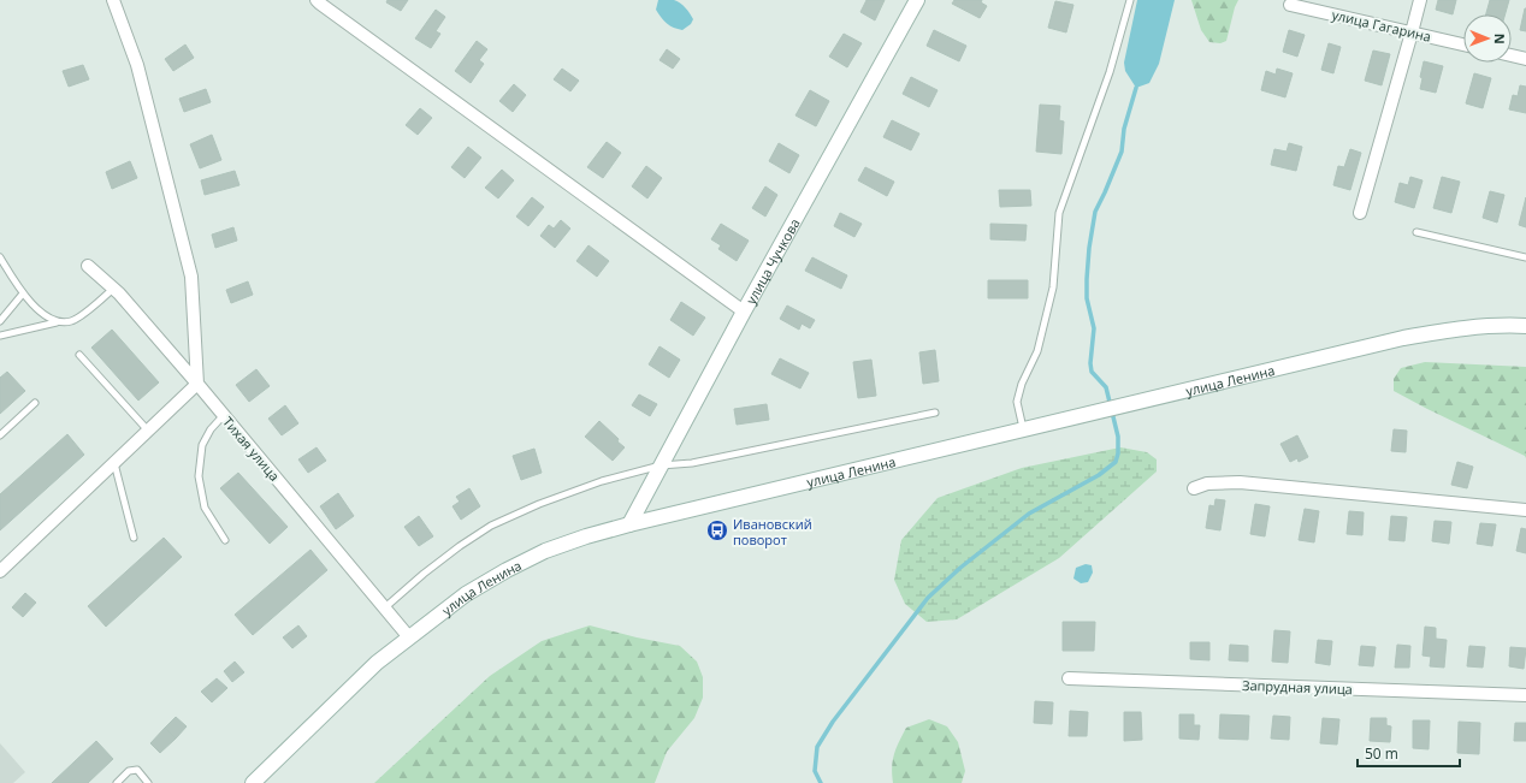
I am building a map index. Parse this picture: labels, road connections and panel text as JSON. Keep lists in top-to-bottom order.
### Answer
{
  "streets": {
    "main road": ["улица Чучкова", "улица Ленина"],
    "street": ["улица Гагарина", "Тихая улица", "Запрудная улица"]
  },
  "crossings": [
    ["улица Чучкова", "улица Ленина"],
    ["улица Ленина", "Тихая улица"]
  ],
  "places": {
    "bus stop": ["Ивановский поворот"]
  },
  "scale_bar": "50 m",
  "north": "right"
}
